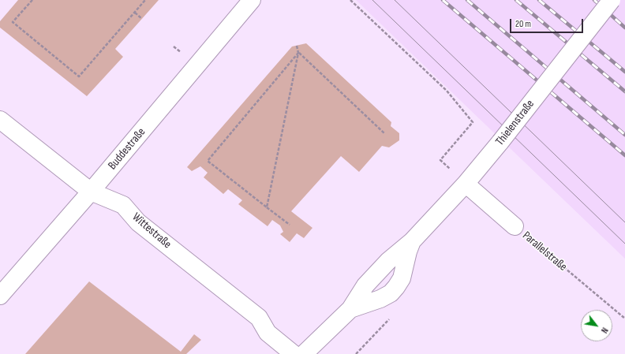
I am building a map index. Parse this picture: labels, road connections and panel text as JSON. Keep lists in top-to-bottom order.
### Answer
{
  "streets": {
    "street": [
      "Thielenstraße",
      "Buddestraße",
      "Wittestraße",
      "Parallelstraße"
    ]
  },
  "crossings": [
    ["Thielenstraße", "Parallelstraße"],
    ["Buddestraße", "Wittestraße"]
  ],
  "scale_bar": "20 m",
  "north": "bottom right"
}
